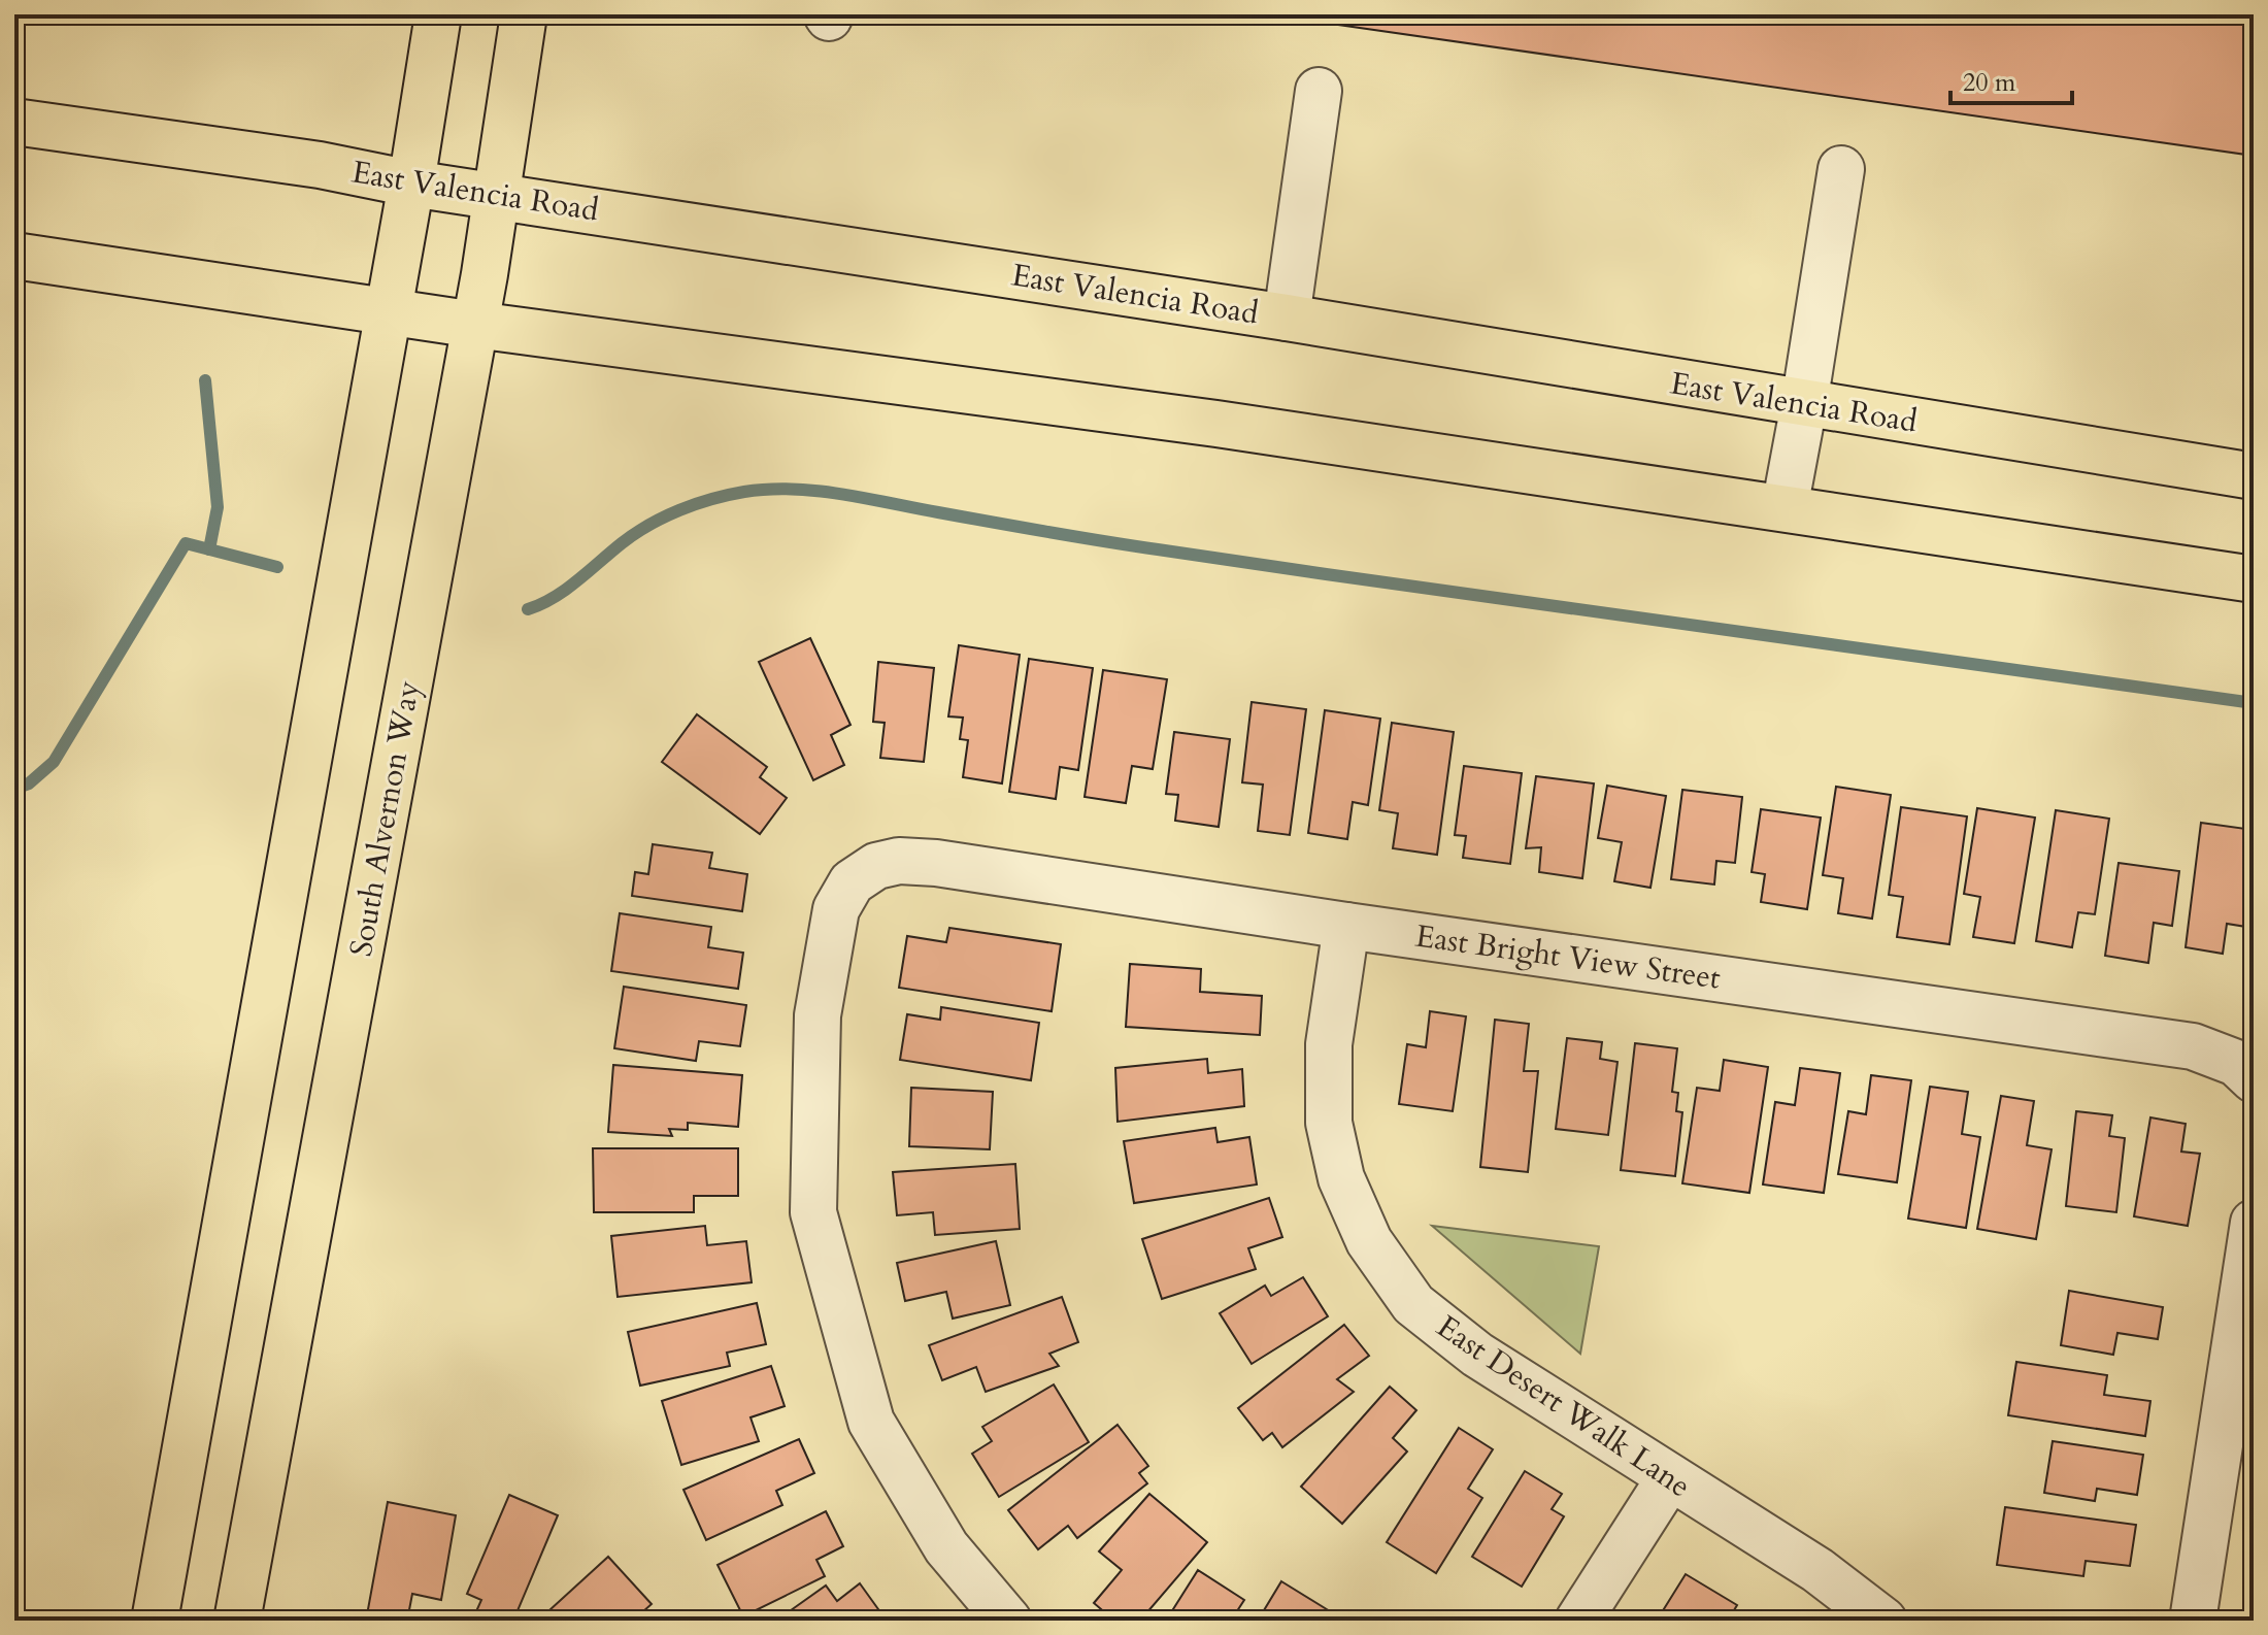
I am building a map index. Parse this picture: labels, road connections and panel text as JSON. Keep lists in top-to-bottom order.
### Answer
{
  "streets": {
    "main road": ["East Valencia Road", "South Alvernon Way"],
    "street": ["East Bright View Street", "East Desert Walk Lane"]
  },
  "crossings": [
    ["East Valencia Road", "South Alvernon Way"],
    ["East Bright View Street", "East Desert Walk Lane"]
  ],
  "scale_bar": "20 m"
}
